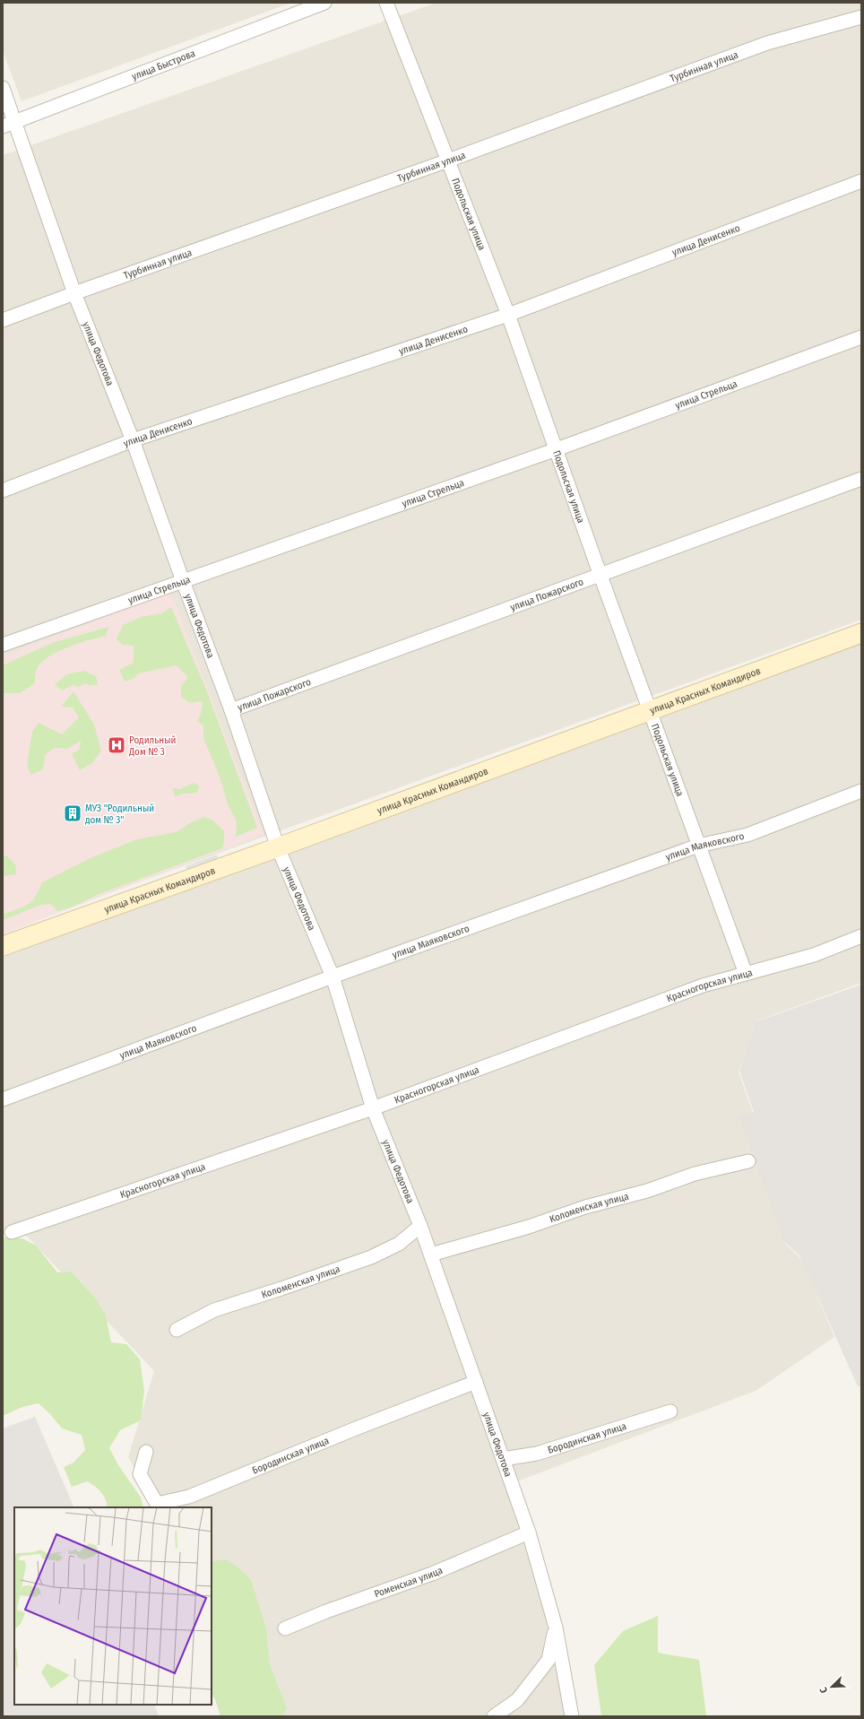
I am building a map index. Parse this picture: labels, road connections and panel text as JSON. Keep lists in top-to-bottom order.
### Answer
{
  "streets": {
    "street": [
      "улица Быстрова",
      "Турбинная улица",
      "Подольская улица",
      "улица Денисенко",
      "улица Федотова",
      "улица Стрельца",
      "улица Пожарского",
      "улица Красных Командиров",
      "улица Маяковского",
      "Красногорская улица",
      "Коломенская улица",
      "Бородинская улица",
      "Роменская улица"
    ]
  },
  "crossings": [
    ["улица Быстрова", "улица Федотова"],
    ["Турбинная улица", "Подольская улица"],
    ["Турбинная улица", "улица Федотова"],
    ["Подольская улица", "улица Денисенко"],
    ["Подольская улица", "улица Стрельца"],
    ["Подольская улица", "улица Пожарского"],
    ["Подольская улица", "улица Красных Командиров"],
    ["Подольская улица", "улица Маяковского"],
    ["Подольская улица", "Красногорская улица"],
    ["улица Денисенко", "улица Федотова"],
    ["улица Федотова", "улица Стрельца"],
    ["улица Федотова", "улица Пожарского"],
    ["улица Федотова", "улица Красных Командиров"],
    ["улица Федотова", "улица Маяковского"],
    ["улица Федотова", "Красногорская улица"],
    ["улица Федотова", "Коломенская улица"],
    ["улица Федотова", "Бородинская улица"],
    ["улица Федотова", "Роменская улица"]
  ],
  "places": {
    "hospital": ["Родильный Дом № 3"],
    "building": ["МУЗ \"Родильный дом № 3\""]
  },
  "north": "bottom left"
}
